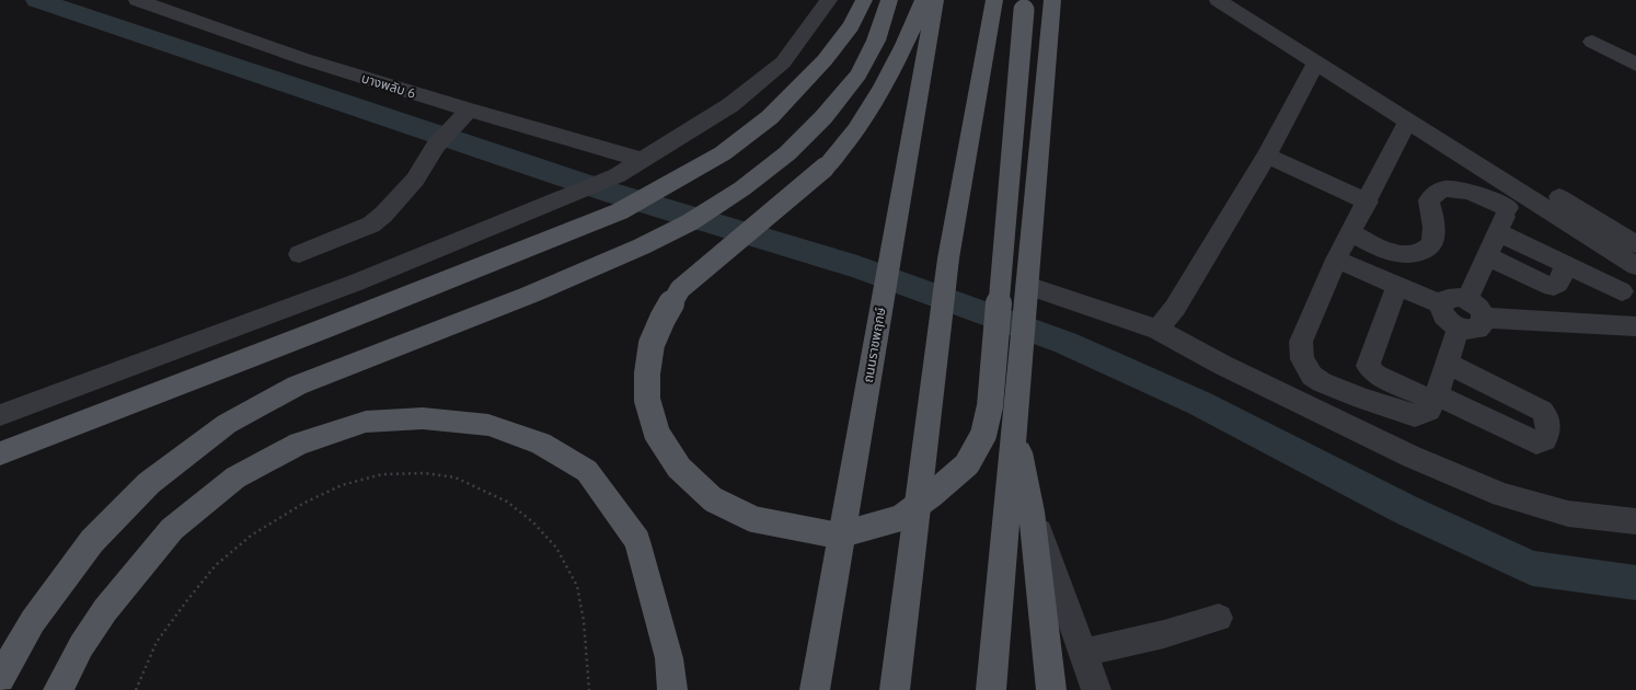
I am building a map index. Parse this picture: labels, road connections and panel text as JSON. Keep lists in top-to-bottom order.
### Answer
{
  "streets": {
    "main road": ["ถนนราชพฤกษ์"],
    "street": ["บางพลับ 6"]
  }
}
